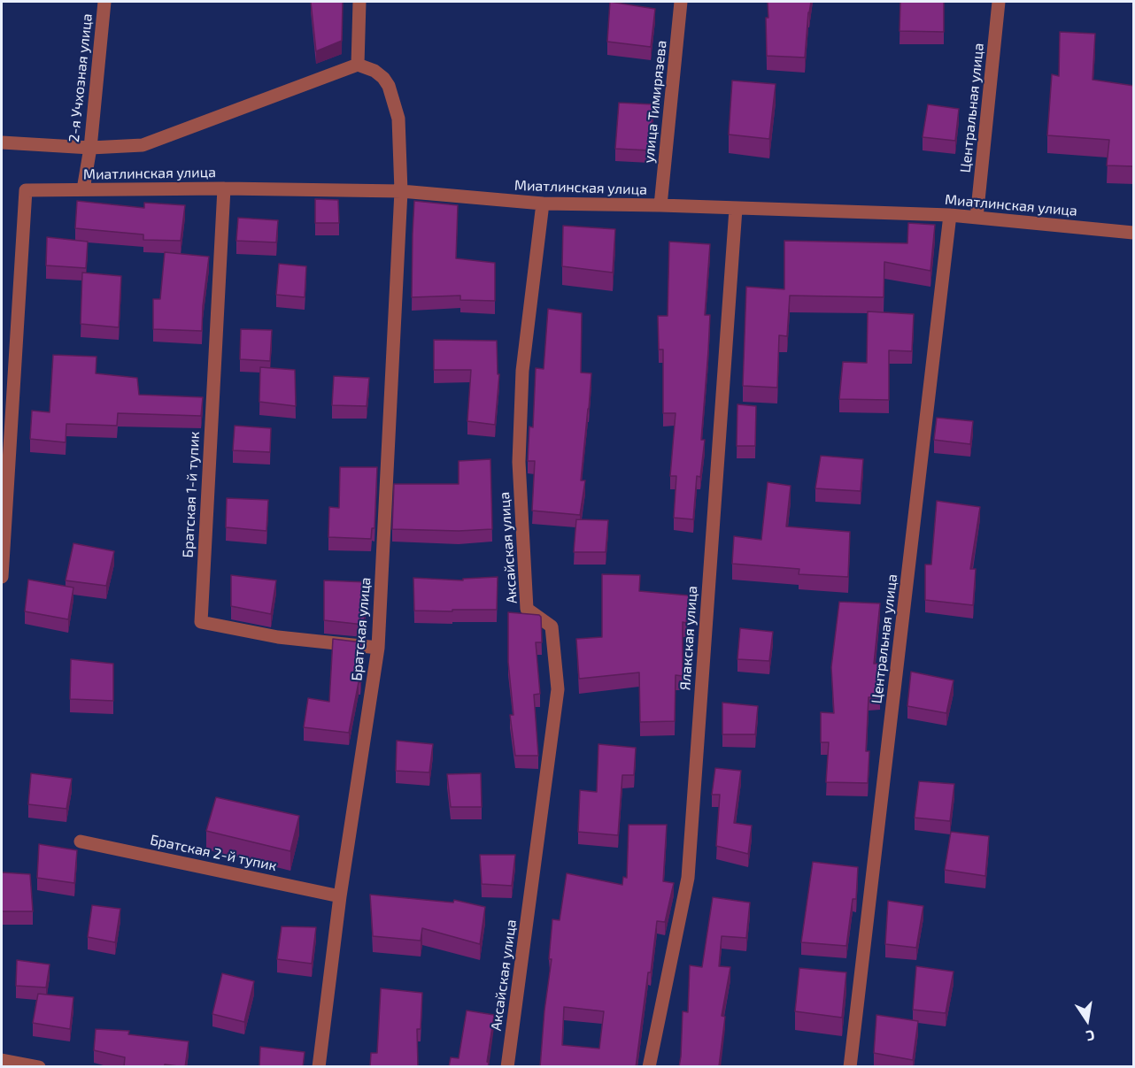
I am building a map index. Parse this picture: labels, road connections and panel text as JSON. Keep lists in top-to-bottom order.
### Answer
{
  "streets": {
    "street": [
      "2-я Учхозная улица",
      "улица Тимирязева",
      "Центральная улица",
      "Миатлинская улица",
      "Братская 1-й тупик",
      "Аксайская улица",
      "Братская улица",
      "Ялакская улица",
      "Братская 2-й тупик"
    ]
  },
  "crossings": [
    ["2-я Учхозная улица", "Миатлинская улица"],
    ["улица Тимирязева", "Миатлинская улица"],
    ["Центральная улица", "Миатлинская улица"],
    ["Миатлинская улица", "Братская 1-й тупик"],
    ["Миатлинская улица", "Аксайская улица"],
    ["Миатлинская улица", "Братская улица"],
    ["Миатлинская улица", "Ялакская улица"],
    ["Братская 1-й тупик", "Братская улица"],
    ["Братская улица", "Братская 2-й тупик"]
  ],
  "north": "bottom"
}
